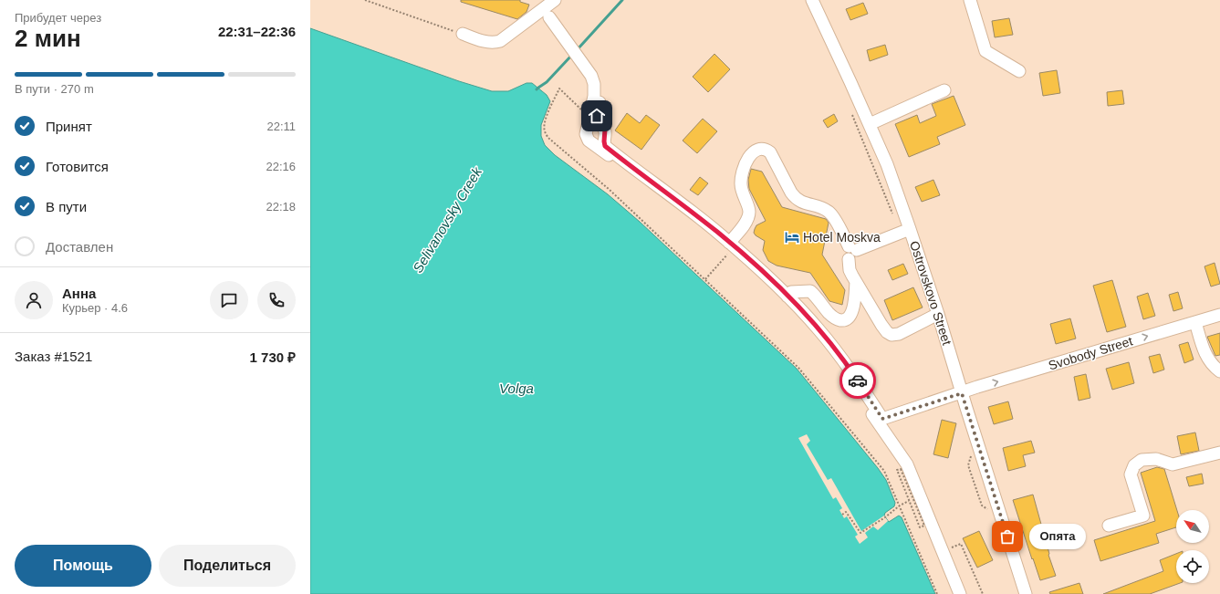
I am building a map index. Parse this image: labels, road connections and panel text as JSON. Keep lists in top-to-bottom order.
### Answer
{
  "streets": {
    "street": ["Ostrovskovo Street", "Svobody Street"]
  },
  "crossings": [
    ["Ostrovskovo Street", "Svobody Street"]
  ],
  "one_way": ["Svobody Street"],
  "water": ["Selivanovsky Creek", "Volga"],
  "places": {
    "hotel": ["Hotel Moskva"],
    "other": ["Опята"]
  },
  "north": "top left",
  "page": {
    "heading": ["2 мин", "Прибудет через", "22:31–22:36"],
    "panel": [
      "Анна",
      "Курьер · 4.6",
      "Заказ #1521",
      "1 730 ₽"
    ],
    "bar": "В пути · 270 m",
    "list": [
      ["Принят", "22:11"],
      ["Готовится", "22:16"],
      ["В пути", "22:18"],
      "Доставлен"
    ],
    "bubble": "Опята",
    "buttons": ["Помощь", "Поделиться"]
  }
}
